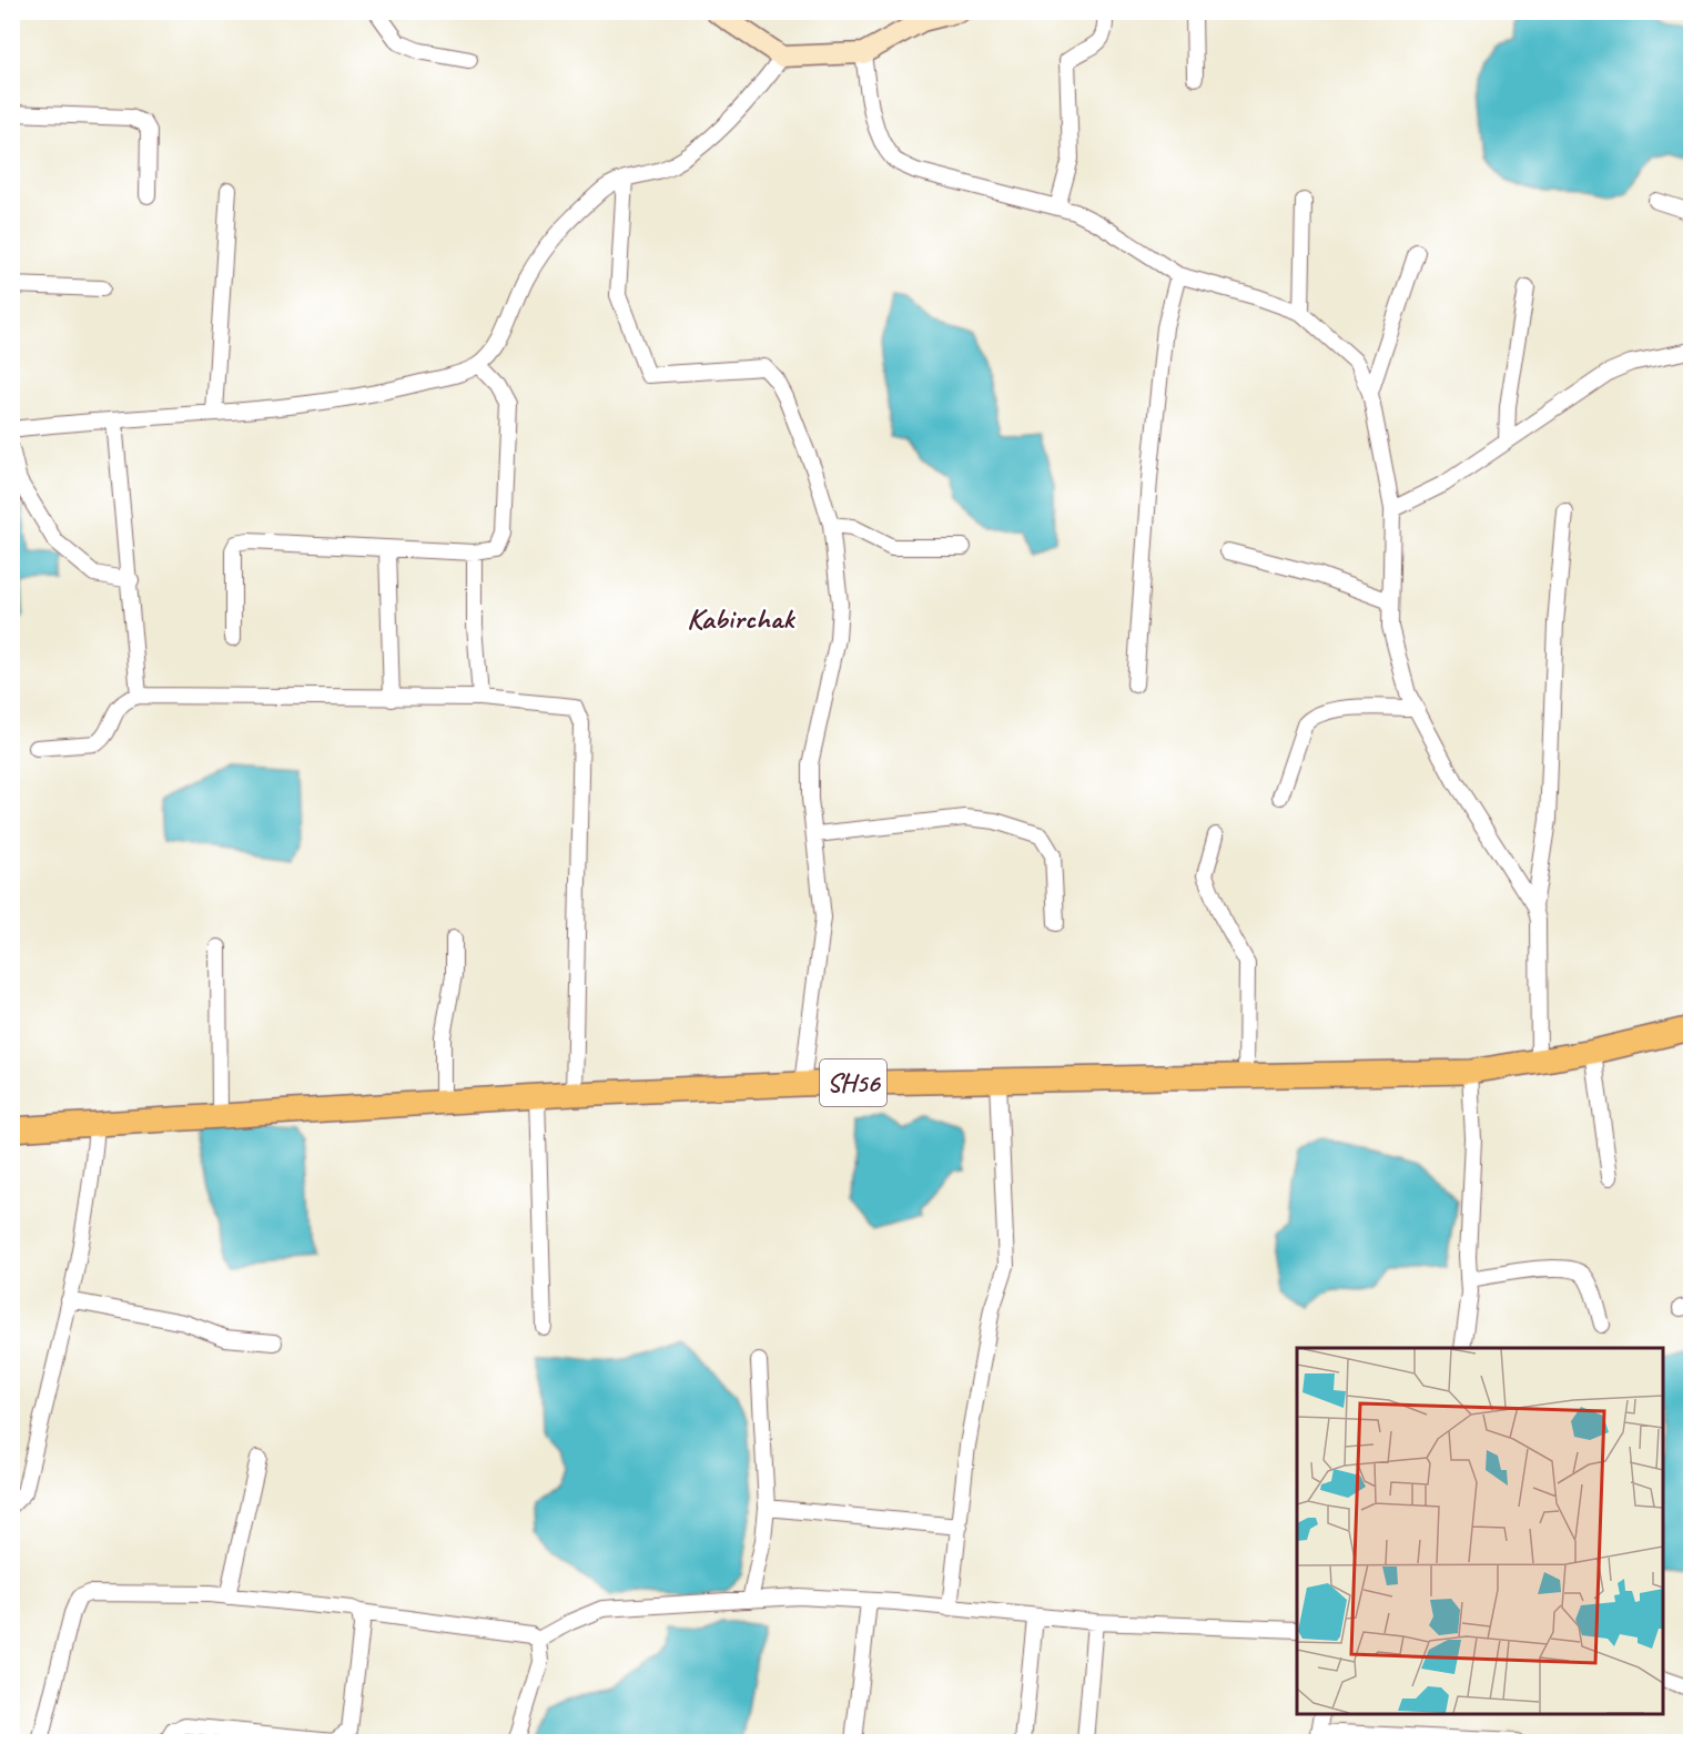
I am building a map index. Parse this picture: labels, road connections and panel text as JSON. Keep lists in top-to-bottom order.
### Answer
{
  "streets": {
    "main road": ["SH56"]
  },
  "districts": ["Kabirchak"]
}
